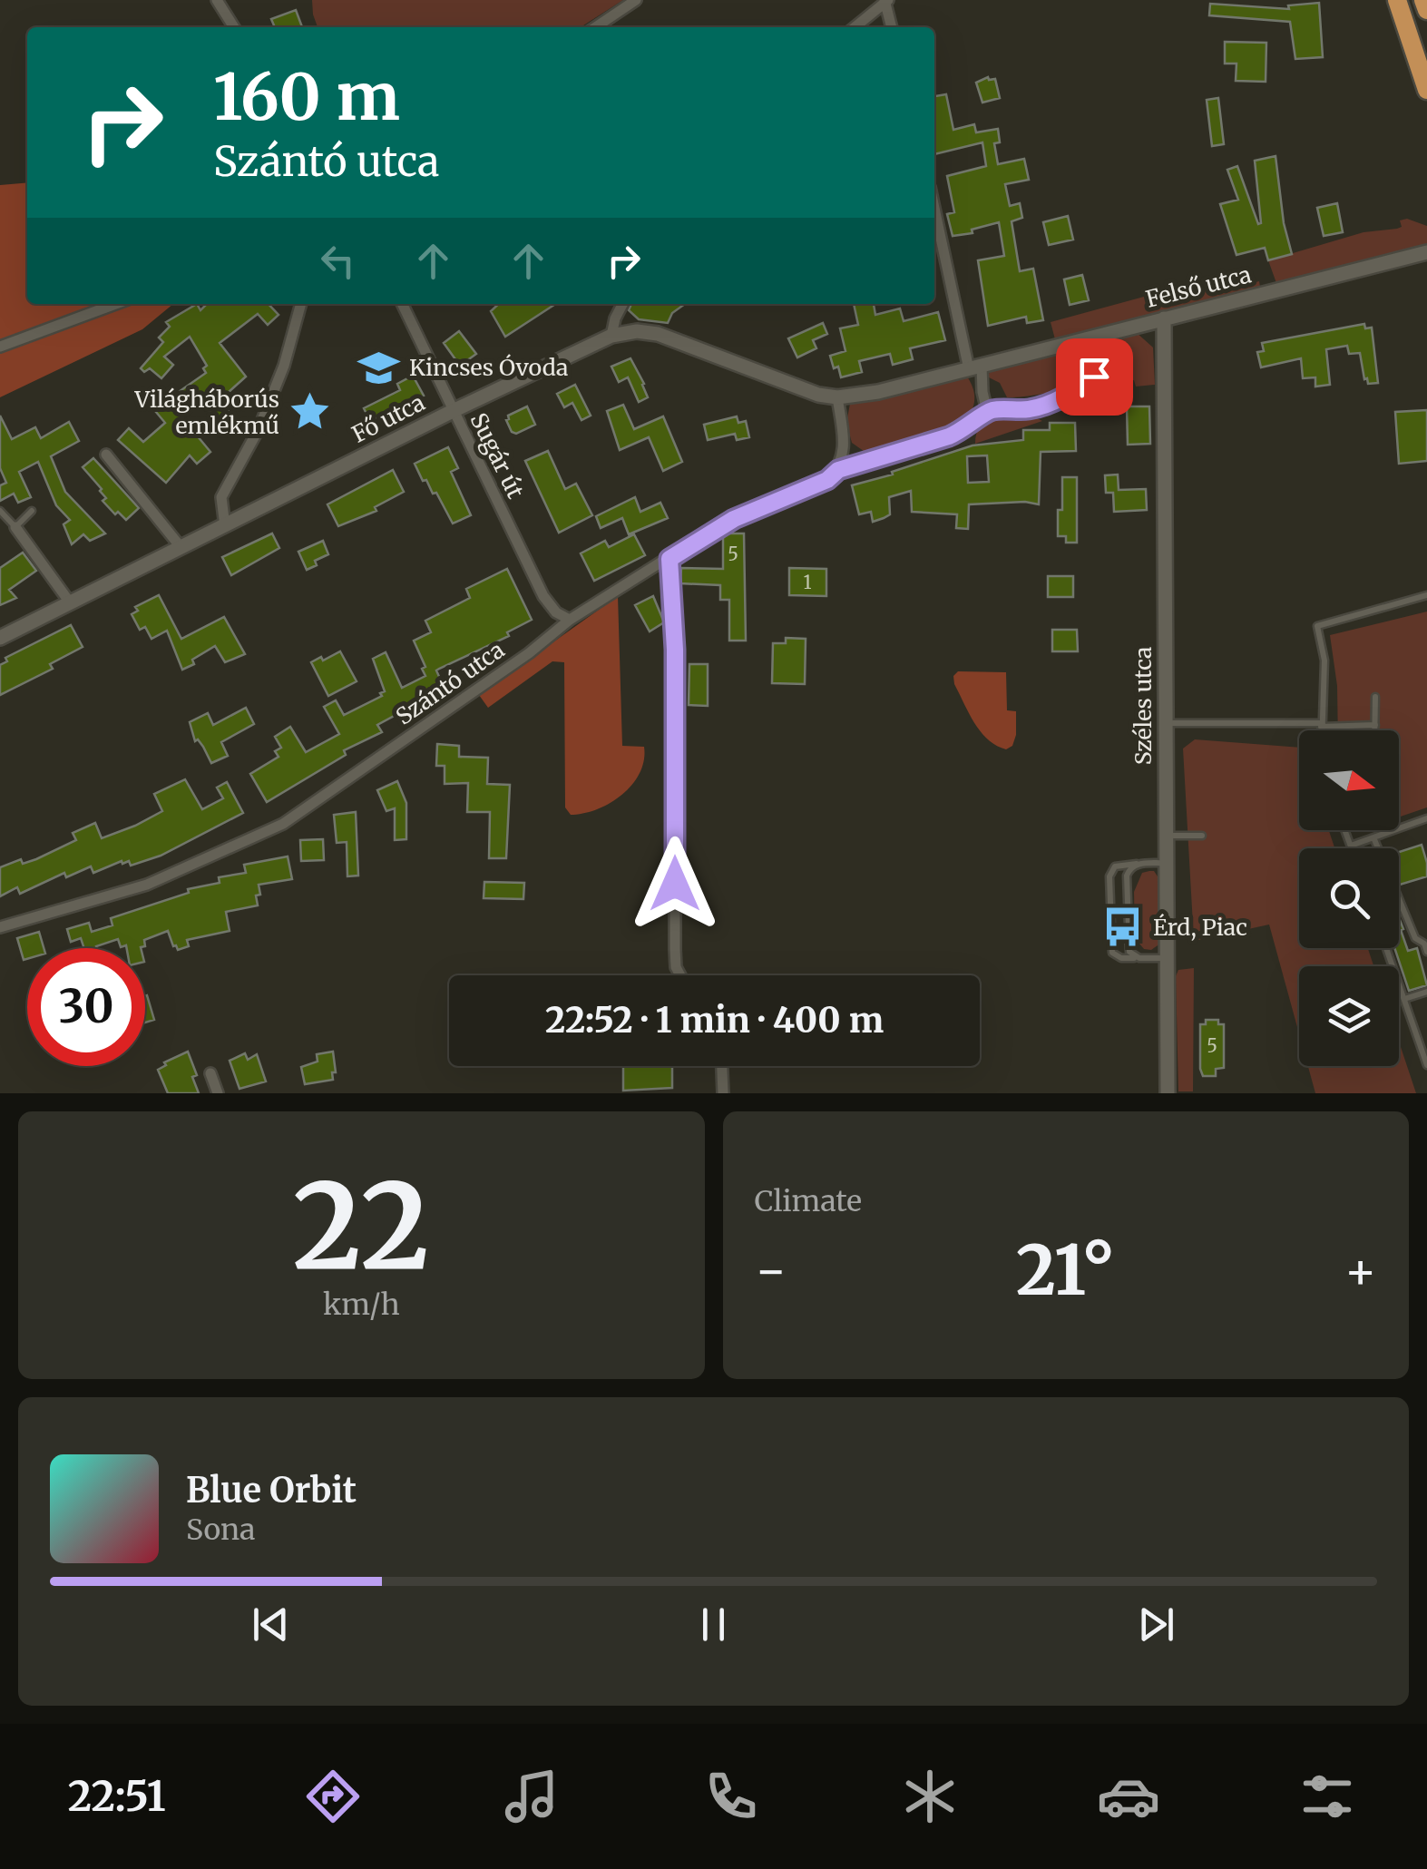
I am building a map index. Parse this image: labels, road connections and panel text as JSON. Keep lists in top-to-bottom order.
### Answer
{
  "streets": {
    "street": [
      "Felső utca",
      "Fő utca",
      "Sugár út",
      "Szántó utca",
      "Széles utca"
    ]
  },
  "crossings": [
    ["Felső utca", "Fő utca"],
    ["Felső utca", "Széles utca"],
    ["Fő utca", "Sugár út"],
    ["Sugár út", "Szántó utca"]
  ],
  "places": {
    "school or university": ["Kincses Óvoda"],
    "place": ["Világháborús emlékmű"],
    "bus stop": ["Érd, Piac"]
  },
  "house_numbers": ["5", "1", "5"],
  "north": "right",
  "page": {
    "turn": ["160 m", "Szántó utca"],
    "limit": "30",
    "trip": "22:52 · 1 min · 400 m",
    "tile": [
      ["22", "km/h"],
      "Climate"
    ],
    "heat": ["−", "21°", "+"],
    "song": ["Blue Orbit", "Sona"],
    "tabs": "22:51"
  }
}
